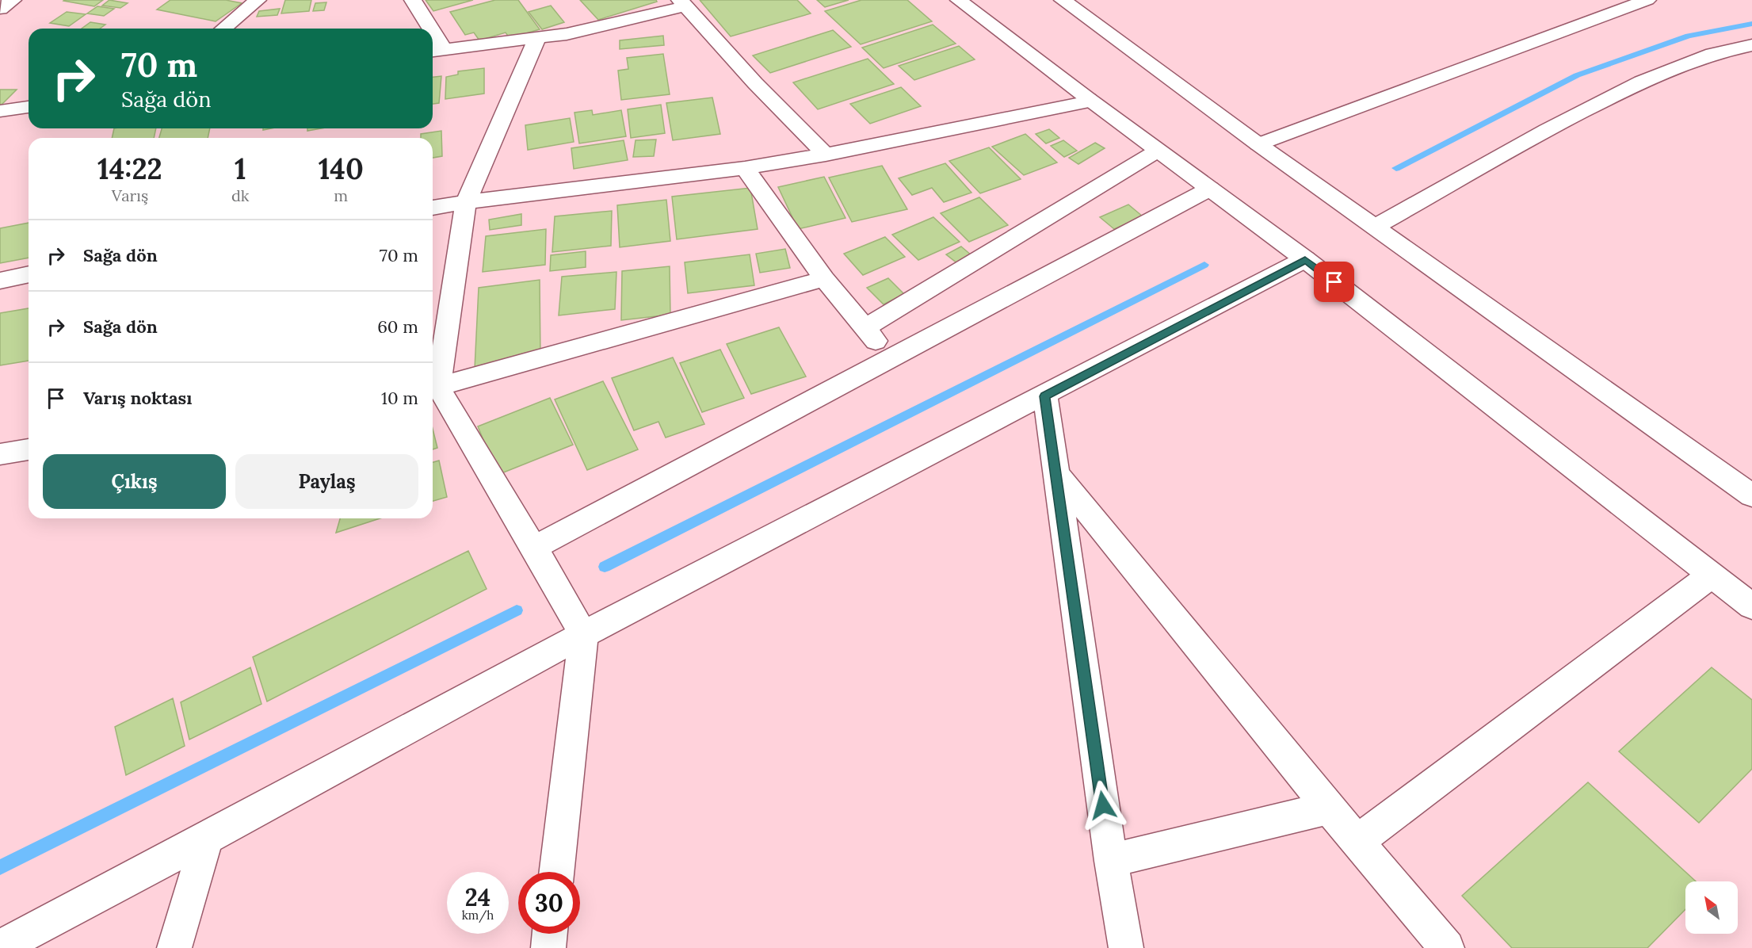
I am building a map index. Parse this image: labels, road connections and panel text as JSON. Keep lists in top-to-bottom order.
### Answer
{
  "north": "top left",
  "page": {
    "turn": ["70 m", "Sağa dön"],
    "eta": [
      "14:22",
      "Varış",
      "1",
      "dk",
      "140",
      "m"
    ],
    "list": [
      {
        "name": "Sağa dön",
        "value": "70 m"
      },
      {
        "name": "Sağa dön",
        "value": "60 m"
      },
      {
        "name": "Varış noktası",
        "value": "10 m"
      }
    ],
    "buttons": ["Çıkış", "Paylaş"],
    "speed": "24 km/h",
    "limit": "30"
  }
}
